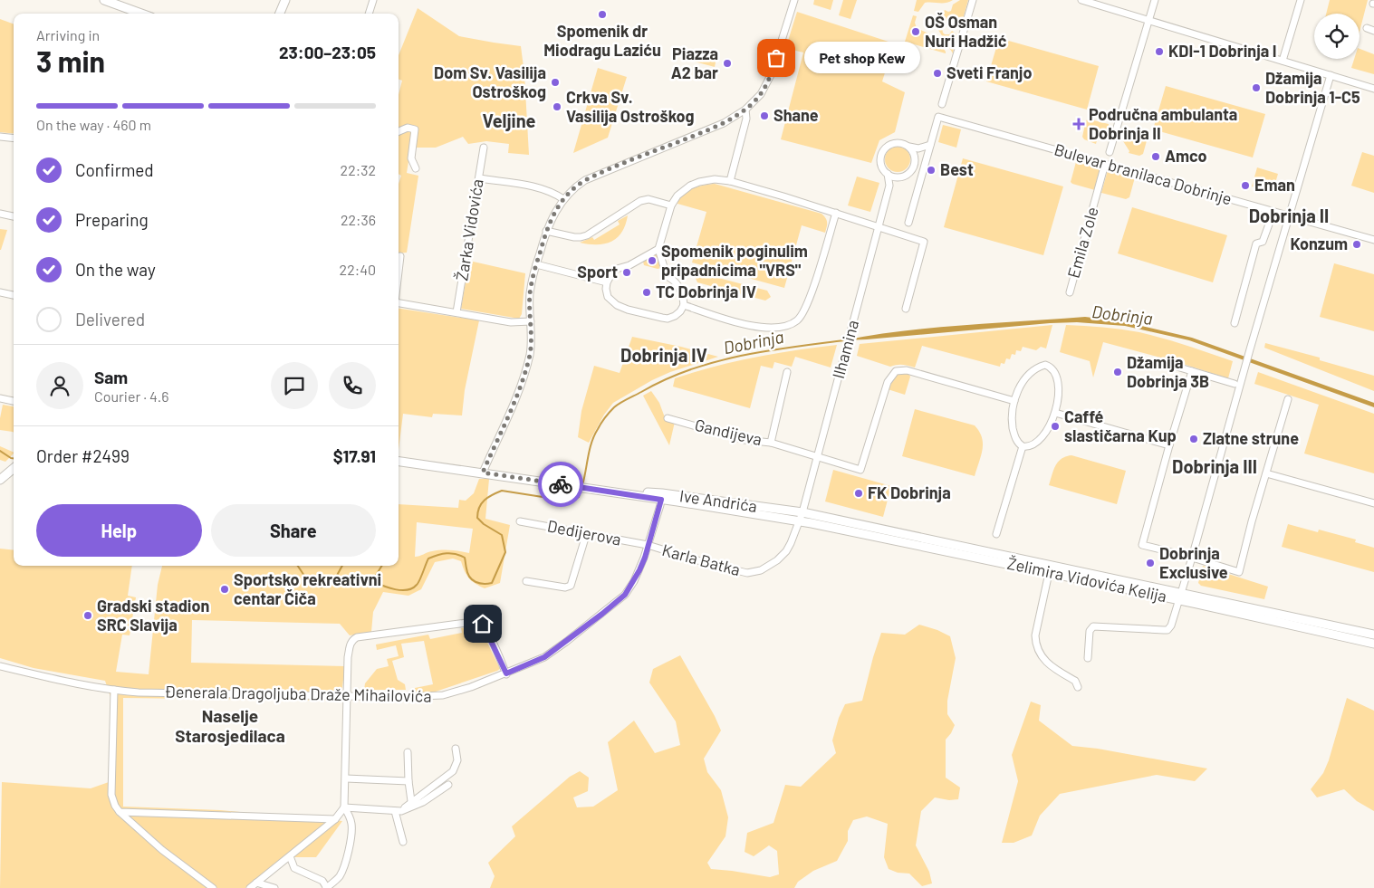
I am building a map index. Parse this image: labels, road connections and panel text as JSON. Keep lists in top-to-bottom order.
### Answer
{
  "streets": {
    "main road": ["Ive Andrića", "Želimira Vidovića Kelija"],
    "street": [
      "Bulevar branilaca Dobrinje",
      "Žarka Vidovića",
      "Emila Zole",
      "Ilhamina",
      "Gandijeva",
      "Dedijerova",
      "Karla Batka",
      "Đenerala Dragoljuba Draže Mihailovića"
    ]
  },
  "crossings": [
    ["Bulevar branilaca Dobrinje", "Emila Zole"],
    ["Ilhamina", "Ive Andrića"],
    ["Ilhamina", "Karla Batka"],
    ["Ilhamina", "Želimira Vidovića Kelija"],
    ["Ive Andrića", "Karla Batka"],
    ["Ive Andrića", "Želimira Vidovića Kelija"],
    ["Ive Andrića", "Đenerala Dragoljuba Draže Mihailovića"],
    ["Dedijerova", "Karla Batka"],
    ["Dedijerova", "Đenerala Dragoljuba Draže Mihailovića"],
    ["Karla Batka", "Želimira Vidovića Kelija"],
    ["Karla Batka", "Đenerala Dragoljuba Draže Mihailovića"]
  ],
  "districts": [
    "Veljine",
    "Dobrinja II",
    "Dobrinja IV",
    "Dobrinja III",
    "Naselje Starosjedilaca"
  ],
  "water": ["Dobrinja"],
  "places": {
    "other": [
      "Spomenik dr Miodragu Laziću",
      "OŠ Osman Nuri Hadžić",
      "KDI-1 Dobrinja I",
      "Pet shop Kew",
      "Piazza A2 bar",
      "Sveti Franjo",
      "Dom Sv. Vasilija Ostroškog",
      "Džamija Dobrinja 1-C5",
      "Crkva Sv. Vasilija Ostroškog",
      "Shane",
      "Amco",
      "Best",
      "Eman",
      "Konzum",
      "Spomenik poginulim pripadnicima \"VRS\"",
      "Sport",
      "TC Dobrinja IV",
      "Džamija Dobrinja 3B",
      "Caffé slastičarna Kup",
      "Zlatne strune",
      "FK Dobrinja",
      "Dobrinja Exclusive",
      "Sportsko rekreativni centar Čiča",
      "Gradski stadion SRC Slavija"
    ],
    "health": ["Područna ambulanta Dobrinja II"]
  },
  "page": {
    "heading": ["3 min", "Arriving in", "23:00–23:05"],
    "panel": [
      "Sam",
      "Courier · 4.6",
      "Order #2499",
      "$17.91"
    ],
    "bubble": "Pet shop Kew",
    "bar": "On the way · 460 m",
    "list": [
      ["Confirmed", "22:32"],
      ["Preparing", "22:36"],
      ["On the way", "22:40"],
      "Delivered"
    ],
    "buttons": ["Help", "Share"]
  }
}
